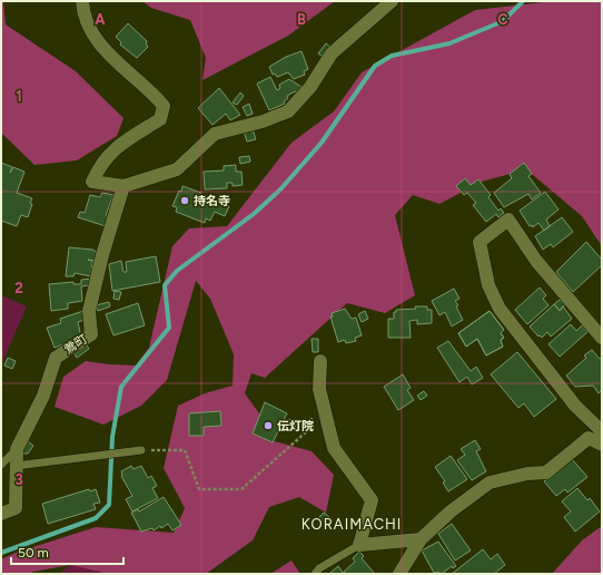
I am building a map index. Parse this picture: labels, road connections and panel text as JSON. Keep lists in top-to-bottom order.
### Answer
{
  "streets": {
    "street": ["鶯町"]
  },
  "districts": ["KORAIMACHI"],
  "places": ["持名寺", "伝灯院"],
  "scale_bar": "50 m",
  "grid": {
    "columns": ["A", "B", "C"],
    "rows": ["1", "2", "3"]
  }
}
